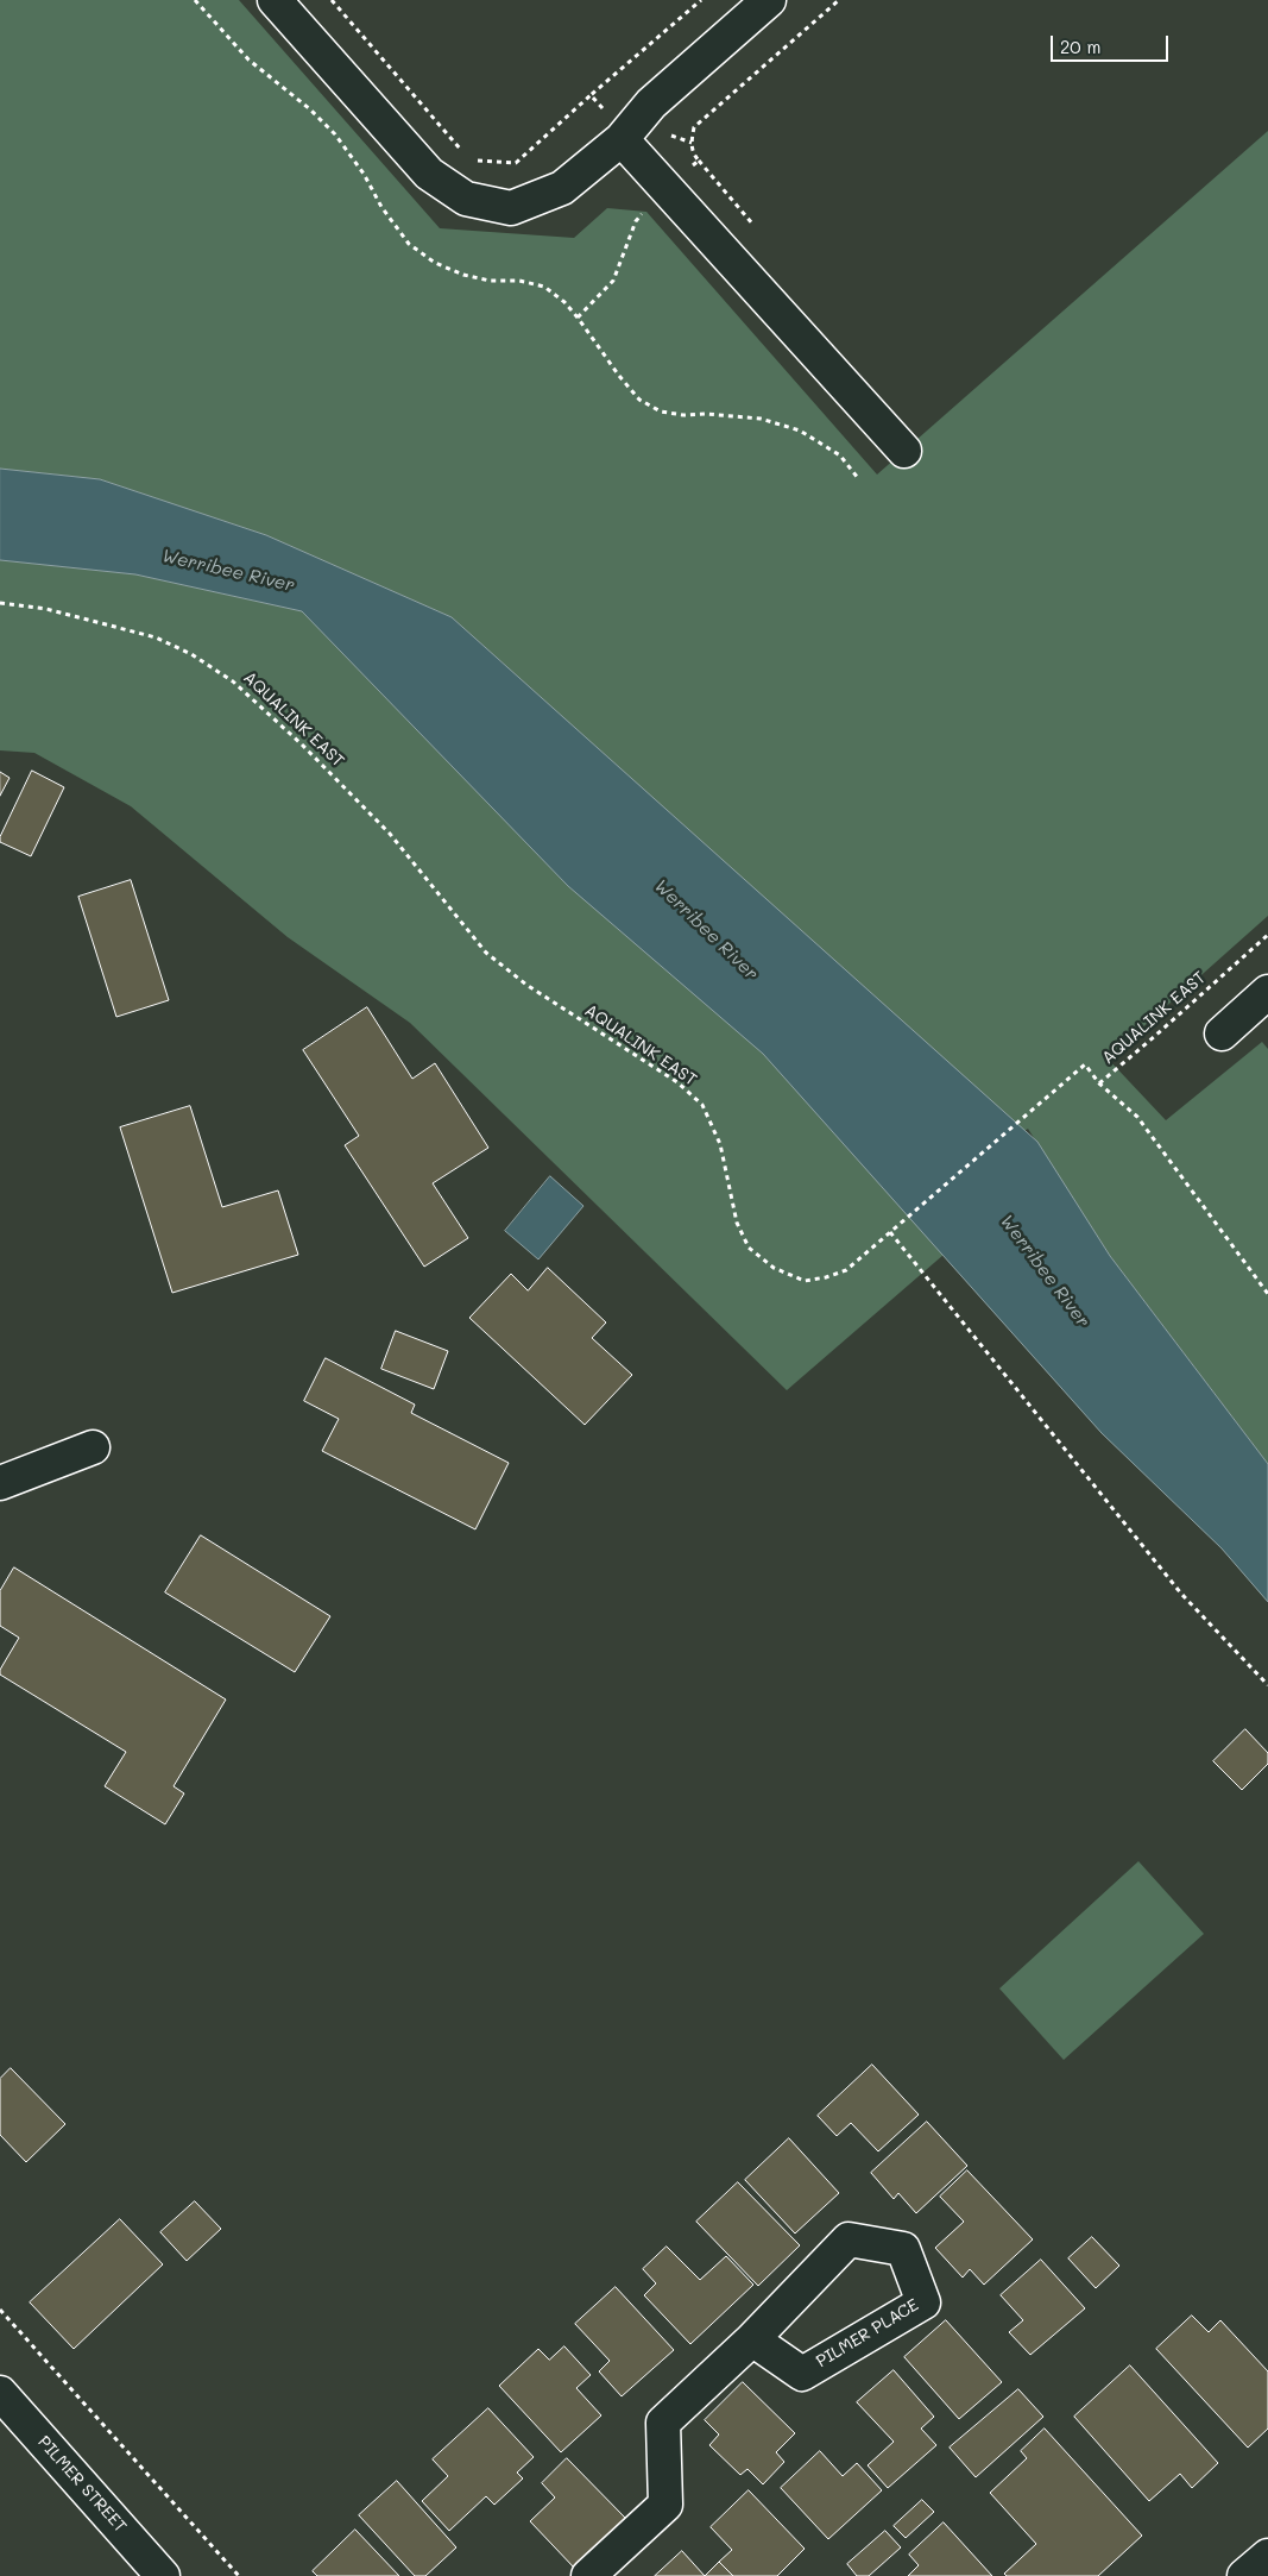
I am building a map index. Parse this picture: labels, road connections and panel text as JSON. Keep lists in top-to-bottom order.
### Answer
{
  "streets": {
    "street": ["PILMER PLACE", "PILMER STREET"],
    "path": ["AQUALINK EAST"]
  },
  "water": ["Werribee River"],
  "scale_bar": "20 m"
}
